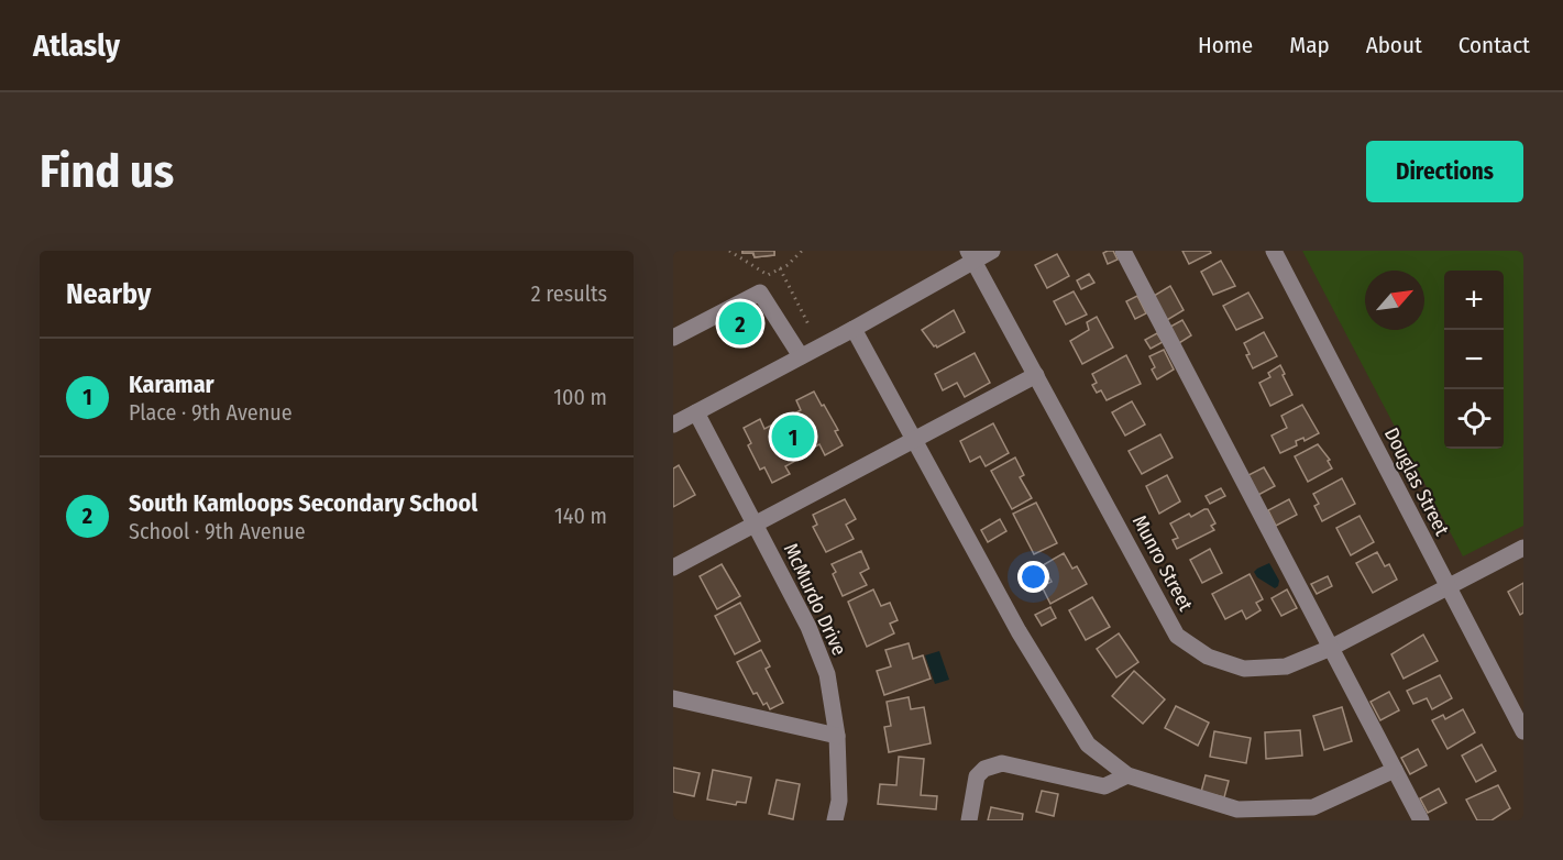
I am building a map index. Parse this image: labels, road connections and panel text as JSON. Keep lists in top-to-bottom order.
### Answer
{
  "streets": {
    "street": ["Douglas Street", "Munro Street", "McMurdo Drive"]
  },
  "crossings": [
    ["Douglas Street", "Munro Street"]
  ],
  "north": "top right",
  "page": {
    "header": "Atlasly",
    "nav": [
      "Home",
      "Map",
      "About",
      "Contact"
    ],
    "buttons": "Directions",
    "title": "Find us",
    "heading": ["Nearby", "2 results"],
    "map_buttons": ["+", "−"],
    "pins": ["2", "1"],
    "list": [
      {
        "mark": "1",
        "name": "Karamar",
        "note": "Place · 9th Avenue",
        "value": "100 m"
      },
      {
        "mark": "2",
        "name": "South Kamloops Secondary School",
        "note": "School · 9th Avenue",
        "value": "140 m"
      }
    ]
  }
}
